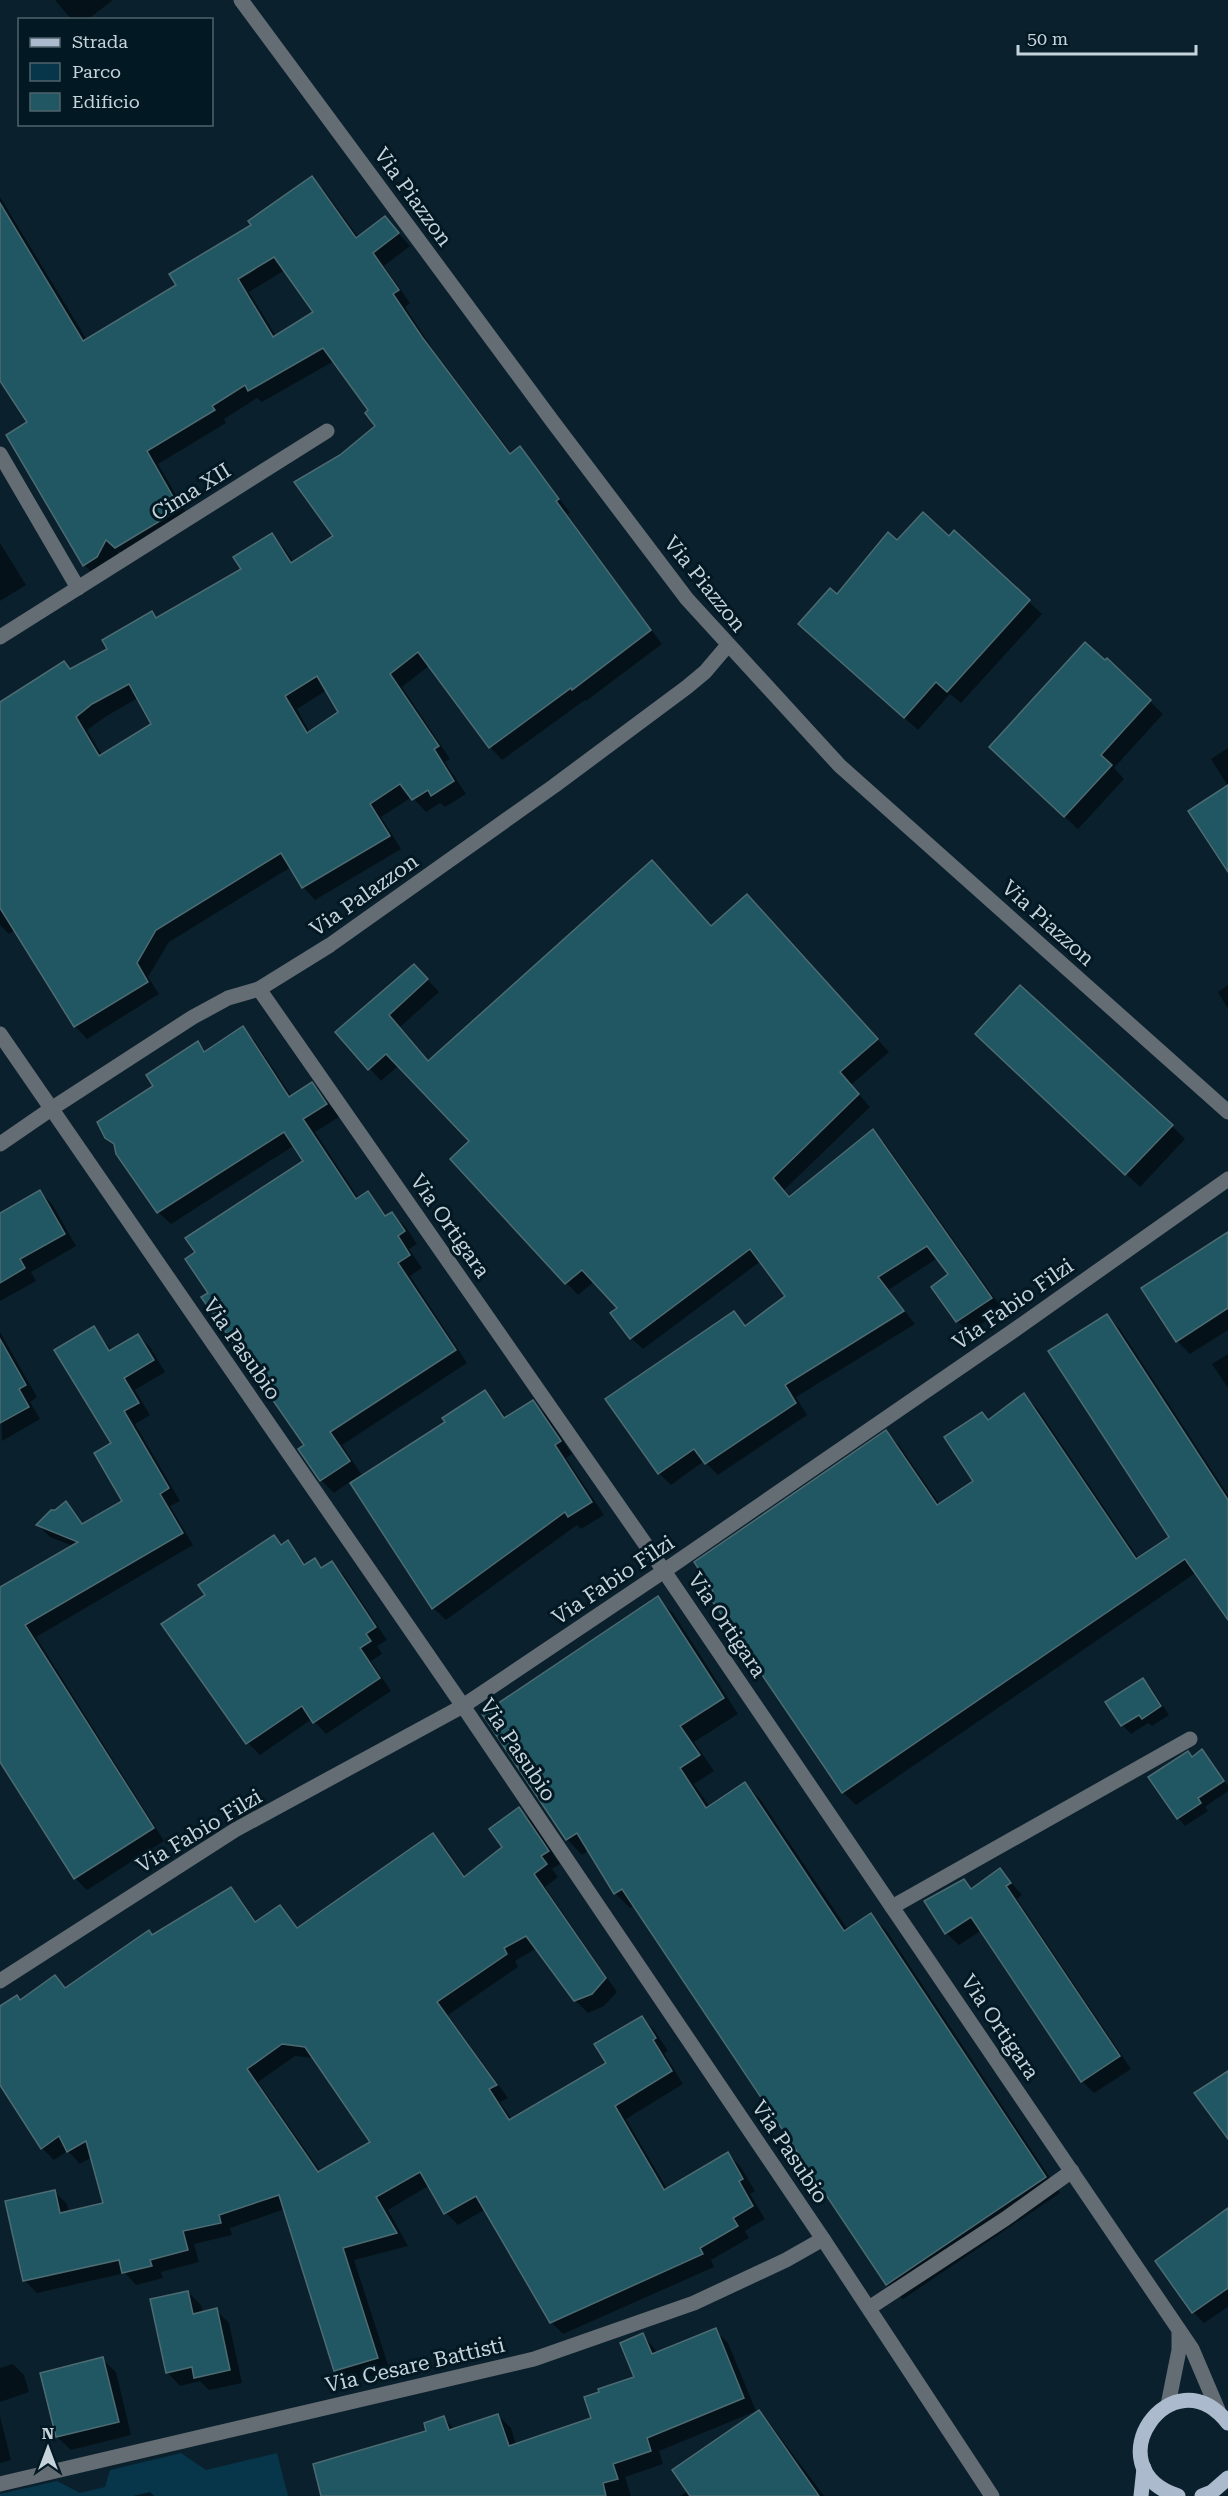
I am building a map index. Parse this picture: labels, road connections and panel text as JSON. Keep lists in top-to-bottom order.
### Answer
{
  "streets": {
    "street": [
      "Via Piazzon",
      "Cima XII",
      "Via Palazzon",
      "Via Ortigara",
      "Via Fabio Filzi",
      "Via Pasubio",
      "Via Cesare Battisti"
    ]
  },
  "crossings": [
    ["Via Piazzon", "Via Palazzon"],
    ["Via Palazzon", "Via Ortigara"],
    ["Via Palazzon", "Via Pasubio"],
    ["Via Ortigara", "Via Fabio Filzi"],
    ["Via Fabio Filzi", "Via Pasubio"],
    ["Via Pasubio", "Via Cesare Battisti"]
  ],
  "legend": ["Strada", "Parco", "Edificio"],
  "scale_bar": "50 m",
  "north": "top"
}
